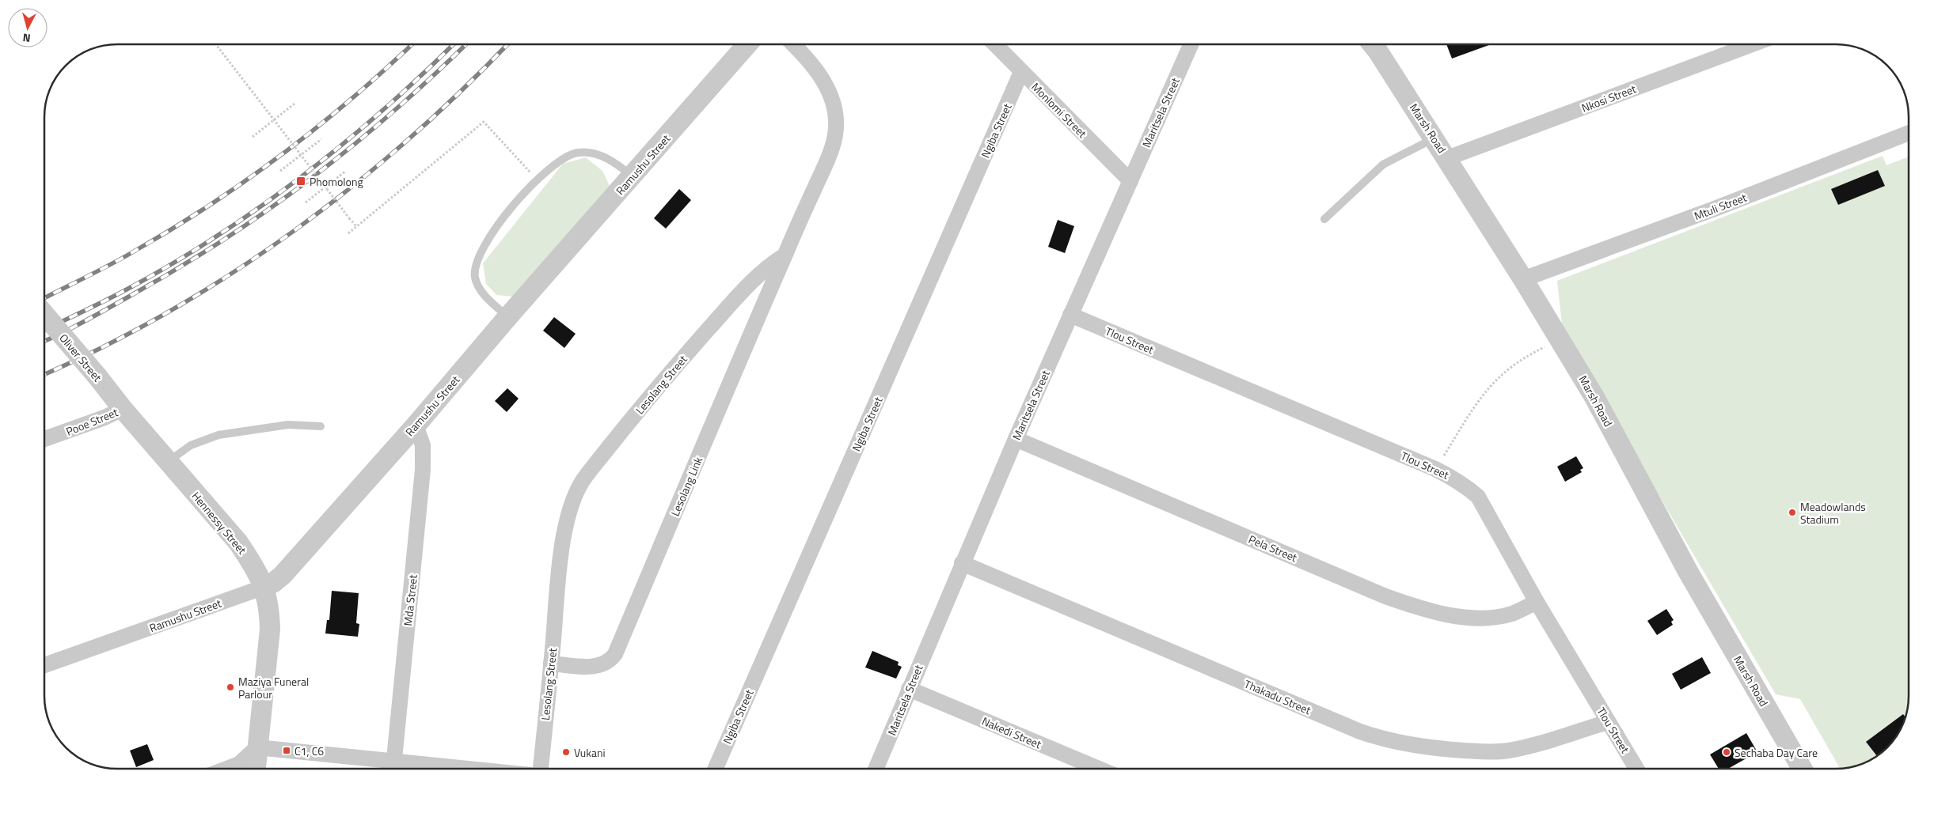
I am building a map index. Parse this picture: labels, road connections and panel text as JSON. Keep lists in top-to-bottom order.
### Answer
{
  "streets": {
    "street": [
      "Nkosi Street",
      "Monlomi Street",
      "Maritsela Street",
      "Marsh Road",
      "Ngiba Street",
      "Ramushu Street",
      "Mtuli Street",
      "Tlou Street",
      "Oliver Street",
      "Lesolang Street",
      "Pooe Street",
      "Lesolang Link",
      "Hennessy Street",
      "Pela Street",
      "Mda Street",
      "Thakadu Street",
      "Nakedi Street"
    ]
  },
  "crossings": [
    ["Nkosi Street", "Marsh Road"],
    ["Monlomi Street", "Maritsela Street"],
    ["Monlomi Street", "Ngiba Street"],
    ["Maritsela Street", "Tlou Street"],
    ["Maritsela Street", "Pela Street"],
    ["Maritsela Street", "Thakadu Street"],
    ["Maritsela Street", "Nakedi Street"],
    ["Marsh Road", "Mtuli Street"],
    ["Ramushu Street", "Hennessy Street"],
    ["Ramushu Street", "Mda Street"],
    ["Tlou Street", "Pela Street"],
    ["Tlou Street", "Thakadu Street"],
    ["Oliver Street", "Pooe Street"],
    ["Oliver Street", "Hennessy Street"],
    ["Lesolang Street", "Lesolang Link"],
    ["Pooe Street", "Hennessy Street"]
  ],
  "places": {
    "transit": ["Phomolong", "C1, C6"],
    "other": [
      "Meadowlands Stadium",
      "Maziya Funeral Parlour",
      "Vukani",
      "Sechaba Day Care"
    ]
  },
  "north": "bottom"
}
